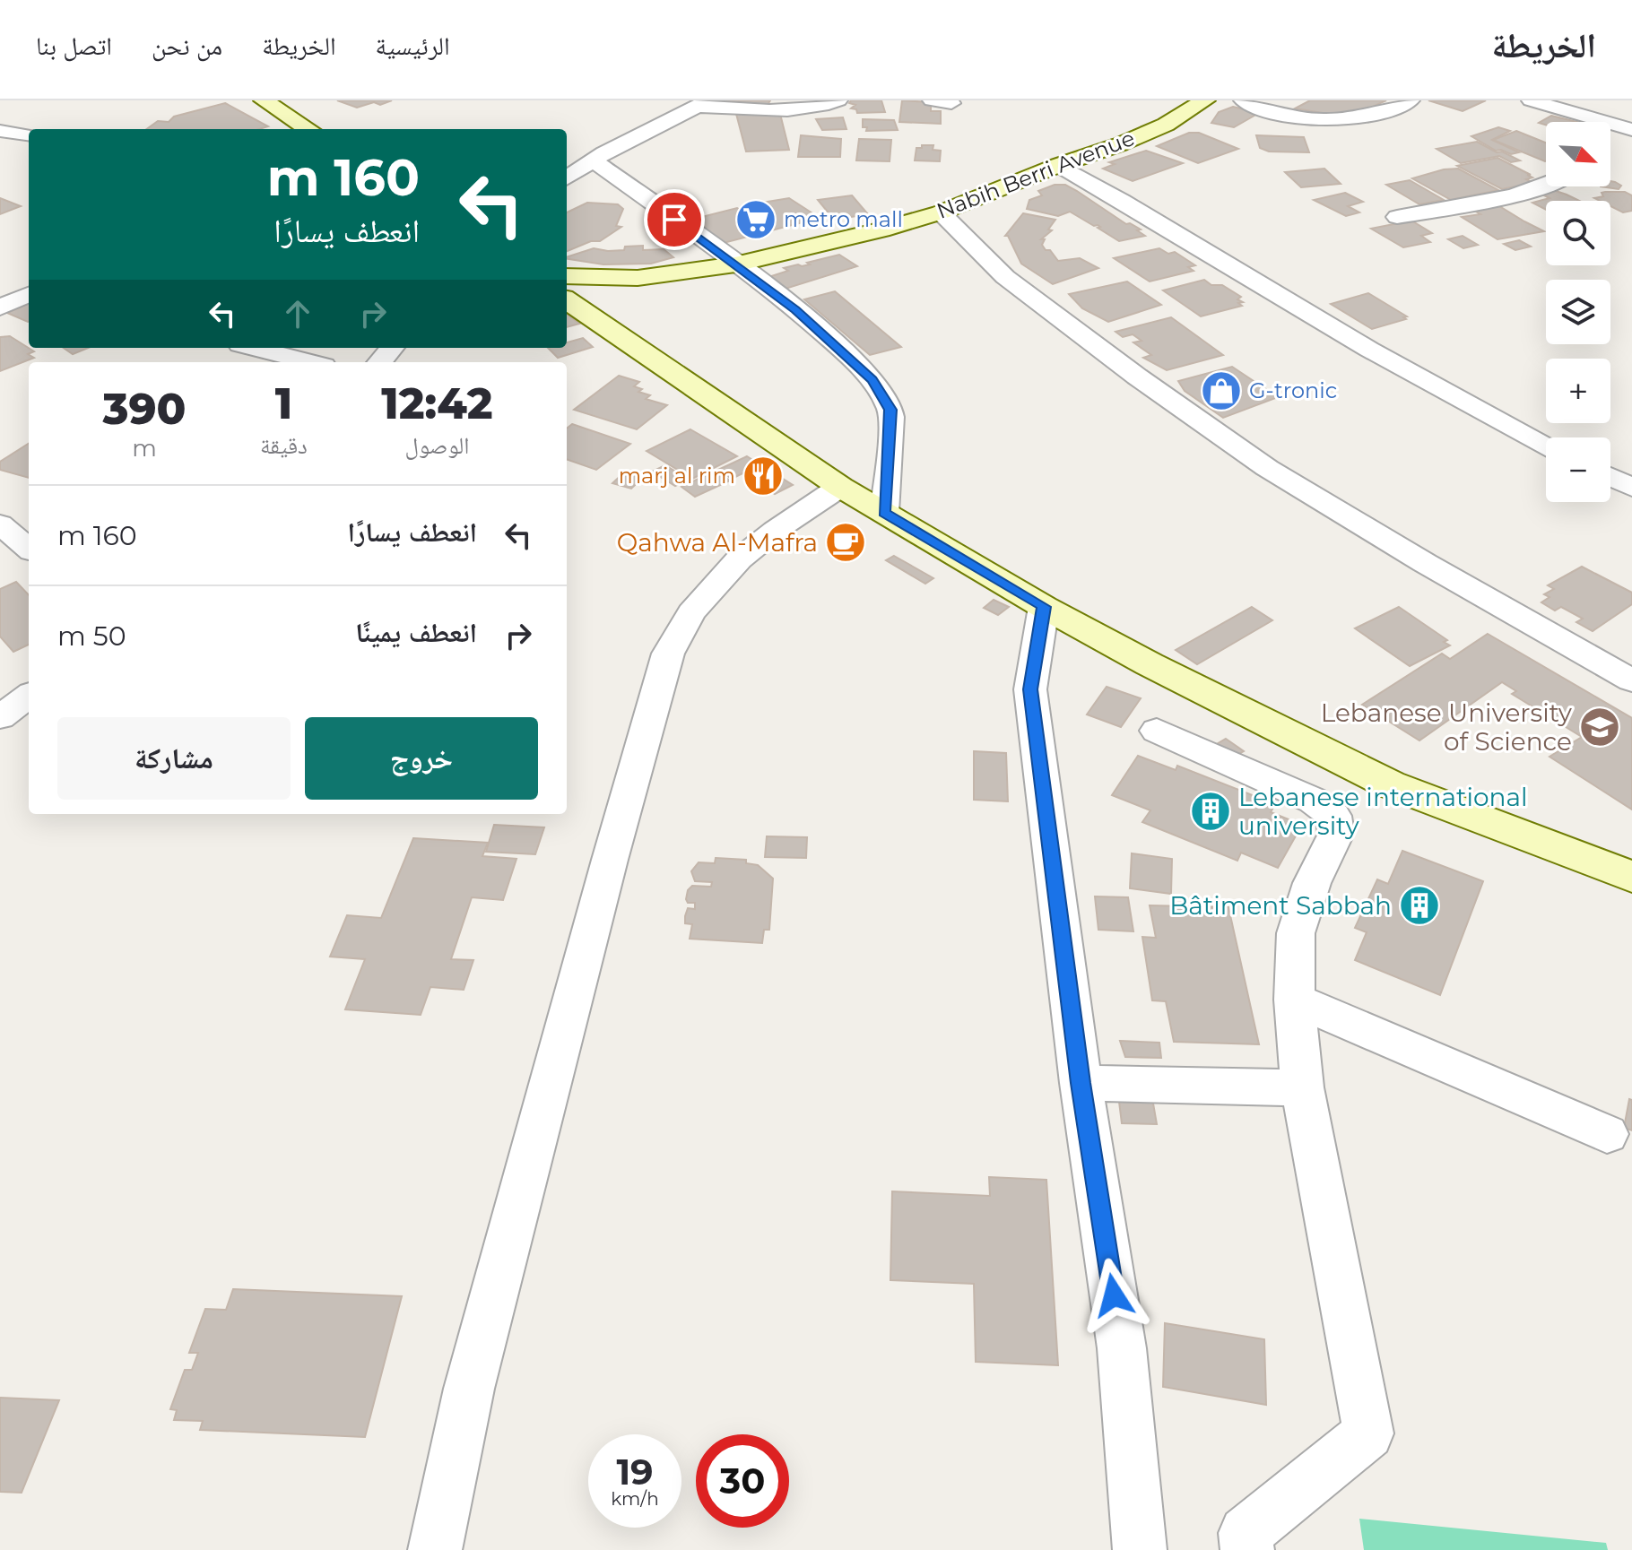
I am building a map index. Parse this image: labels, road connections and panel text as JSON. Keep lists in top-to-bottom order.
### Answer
{
  "streets": {
    "street": ["Nabih Berri Avenue"]
  },
  "places": {
    "supermarket": ["metro mall"],
    "shop": ["G-tronic"],
    "restaurant": ["marj al rim"],
    "cafe": ["Qahwa Al-Mafra"],
    "school or university": ["Lebanese University of Science"],
    "building": ["Lebanese international university", "Bâtiment Sabbah"]
  },
  "north": "bottom right",
  "page": {
    "header": "الخريطة",
    "nav": [
      "الرئيسية",
      "الخريطة",
      "من نحن",
      "اتصل بنا"
    ],
    "map_buttons": ["+", "−"],
    "turn": ["160 m", "انعطف يسارًا"],
    "eta": [
      "12:42",
      "الوصول",
      "1",
      "دقيقة",
      "390",
      "m"
    ],
    "list": [
      {
        "name": "انعطف يسارًا",
        "value": "160 m"
      },
      {
        "name": "انعطف يمينًا",
        "value": "50 m"
      }
    ],
    "buttons": ["خروج", "مشاركة"],
    "speed": "19 km/h",
    "limit": "30"
  }
}
